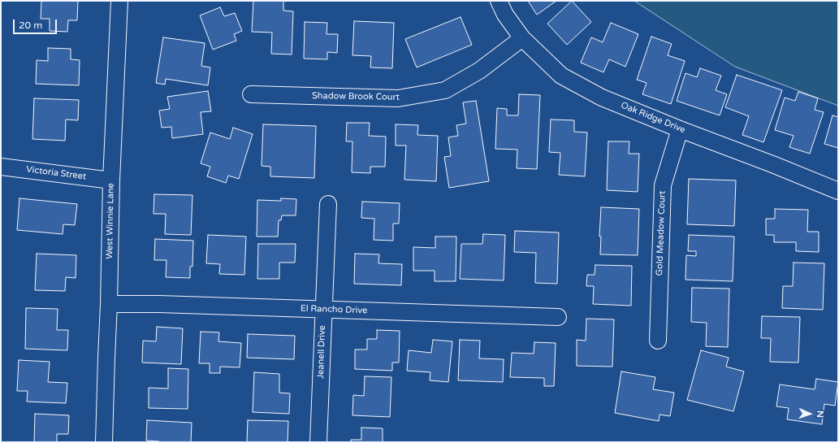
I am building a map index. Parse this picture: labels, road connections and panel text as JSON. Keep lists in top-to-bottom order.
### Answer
{
  "streets": {
    "street": [
      "Shadow Brook Court",
      "Oak Ridge Drive",
      "Victoria Street",
      "West Winnie Lane",
      "Gold Meadow Court",
      "El Rancho Drive",
      "Jeanell Drive"
    ]
  },
  "crossings": [
    ["Shadow Brook Court", "Oak Ridge Drive"],
    ["Oak Ridge Drive", "Gold Meadow Court"],
    ["Victoria Street", "West Winnie Lane"],
    ["West Winnie Lane", "El Rancho Drive"],
    ["El Rancho Drive", "Jeanell Drive"]
  ],
  "scale_bar": "20 m",
  "north": "right"
}
